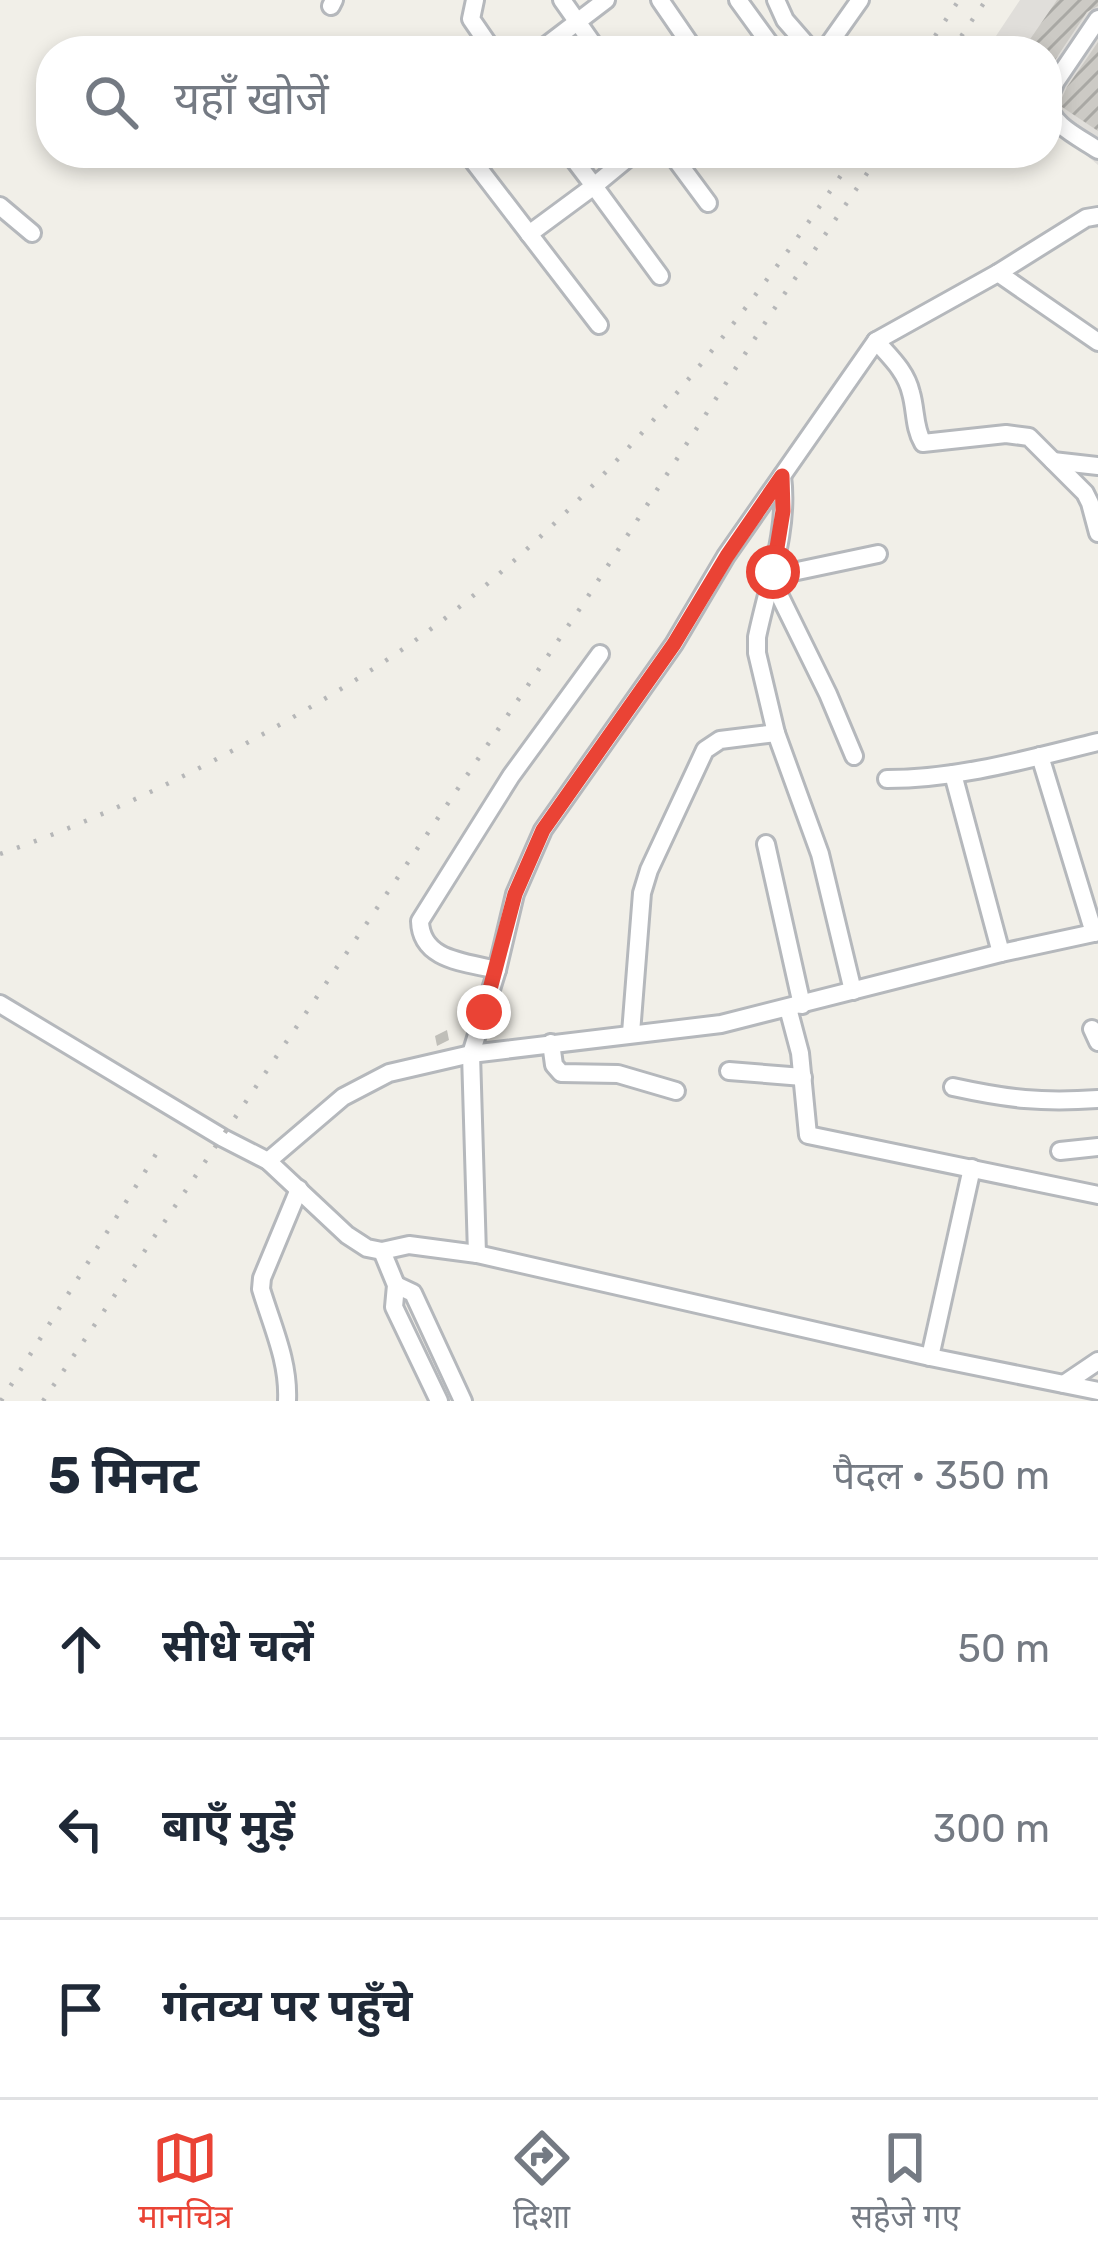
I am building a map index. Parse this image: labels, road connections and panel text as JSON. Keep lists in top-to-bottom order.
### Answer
{
  "page": {
    "search": "यहाँ खोजें",
    "heading": ["5 मिनट", "पैदल · 350 m"],
    "list": [
      ["सीधे चलें", "50 m"],
      ["बाएँ मुड़ें", "300 m"],
      "गंतव्य पर पहुँचे"
    ],
    "nav": ["मानचित्र", "दिशा", "सहेजे गए"]
  }
}
